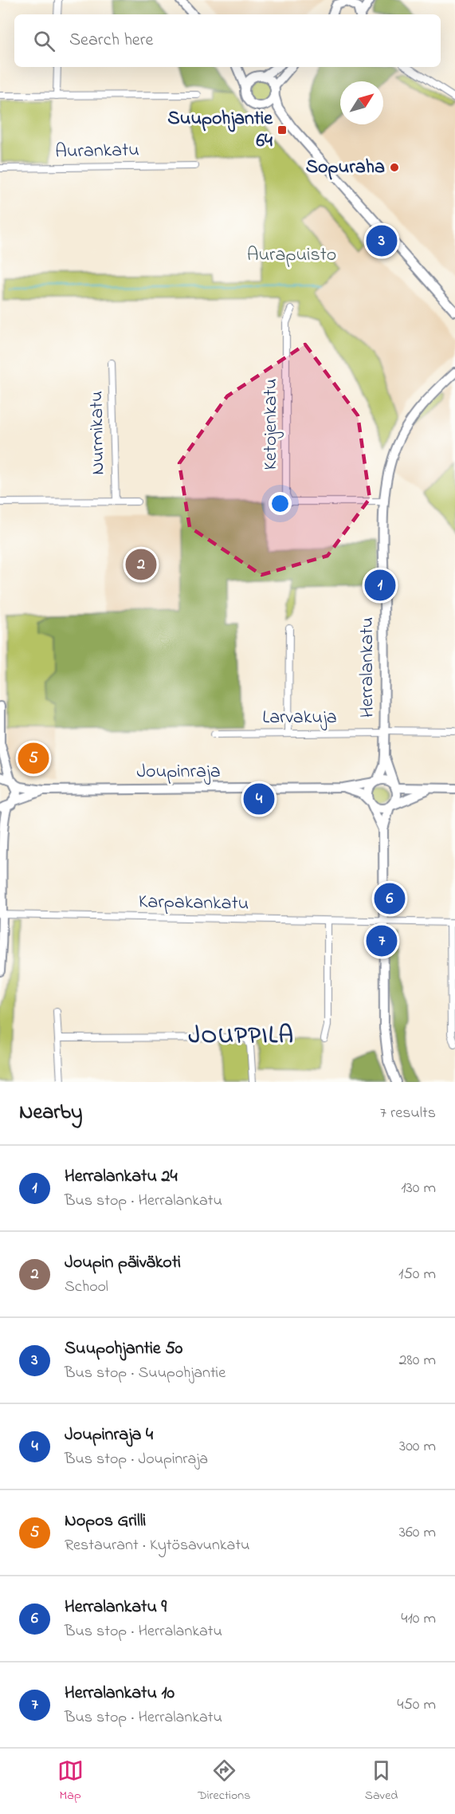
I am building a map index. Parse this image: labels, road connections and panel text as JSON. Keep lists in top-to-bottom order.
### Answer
{
  "streets": {
    "street": [
      "Aurankatu",
      "Ketojenkatu",
      "Nurmikatu",
      "Herralankatu",
      "Larvakuja",
      "Joupinraja",
      "Karpakankatu"
    ]
  },
  "crossings": [
    ["Ketojenkatu", "Herralankatu"],
    ["Herralankatu", "Larvakuja"],
    ["Herralankatu", "Joupinraja"]
  ],
  "districts": ["JOUPPILA"],
  "parks": ["Aurapuisto"],
  "places": {
    "transit": ["Suupohjantie 64"],
    "other": ["Sopuraha"]
  },
  "north": "top right",
  "page": {
    "search": "Search here",
    "pins": [
      "3",
      "2",
      "1",
      "5",
      "4",
      "6",
      "7"
    ],
    "heading": ["Nearby", "7 results"],
    "list": [
      {
        "mark": "1",
        "name": "Herralankatu 24",
        "note": "Bus stop · Herralankatu",
        "value": "130 m"
      },
      {
        "mark": "2",
        "name": "Joupin päiväkoti",
        "note": "School",
        "value": "150 m"
      },
      {
        "mark": "3",
        "name": "Suupohjantie 50",
        "note": "Bus stop · Suupohjantie",
        "value": "280 m"
      },
      {
        "mark": "4",
        "name": "Joupinraja 4",
        "note": "Bus stop · Joupinraja",
        "value": "300 m"
      },
      {
        "mark": "5",
        "name": "Nopos Grilli",
        "note": "Restaurant · Kytösavunkatu",
        "value": "360 m"
      },
      {
        "mark": "6",
        "name": "Herralankatu 9",
        "note": "Bus stop · Herralankatu",
        "value": "410 m"
      },
      {
        "mark": "7",
        "name": "Herralankatu 10",
        "note": "Bus stop · Herralankatu",
        "value": "450 m"
      }
    ],
    "nav": ["Map", "Directions", "Saved"]
  }
}
